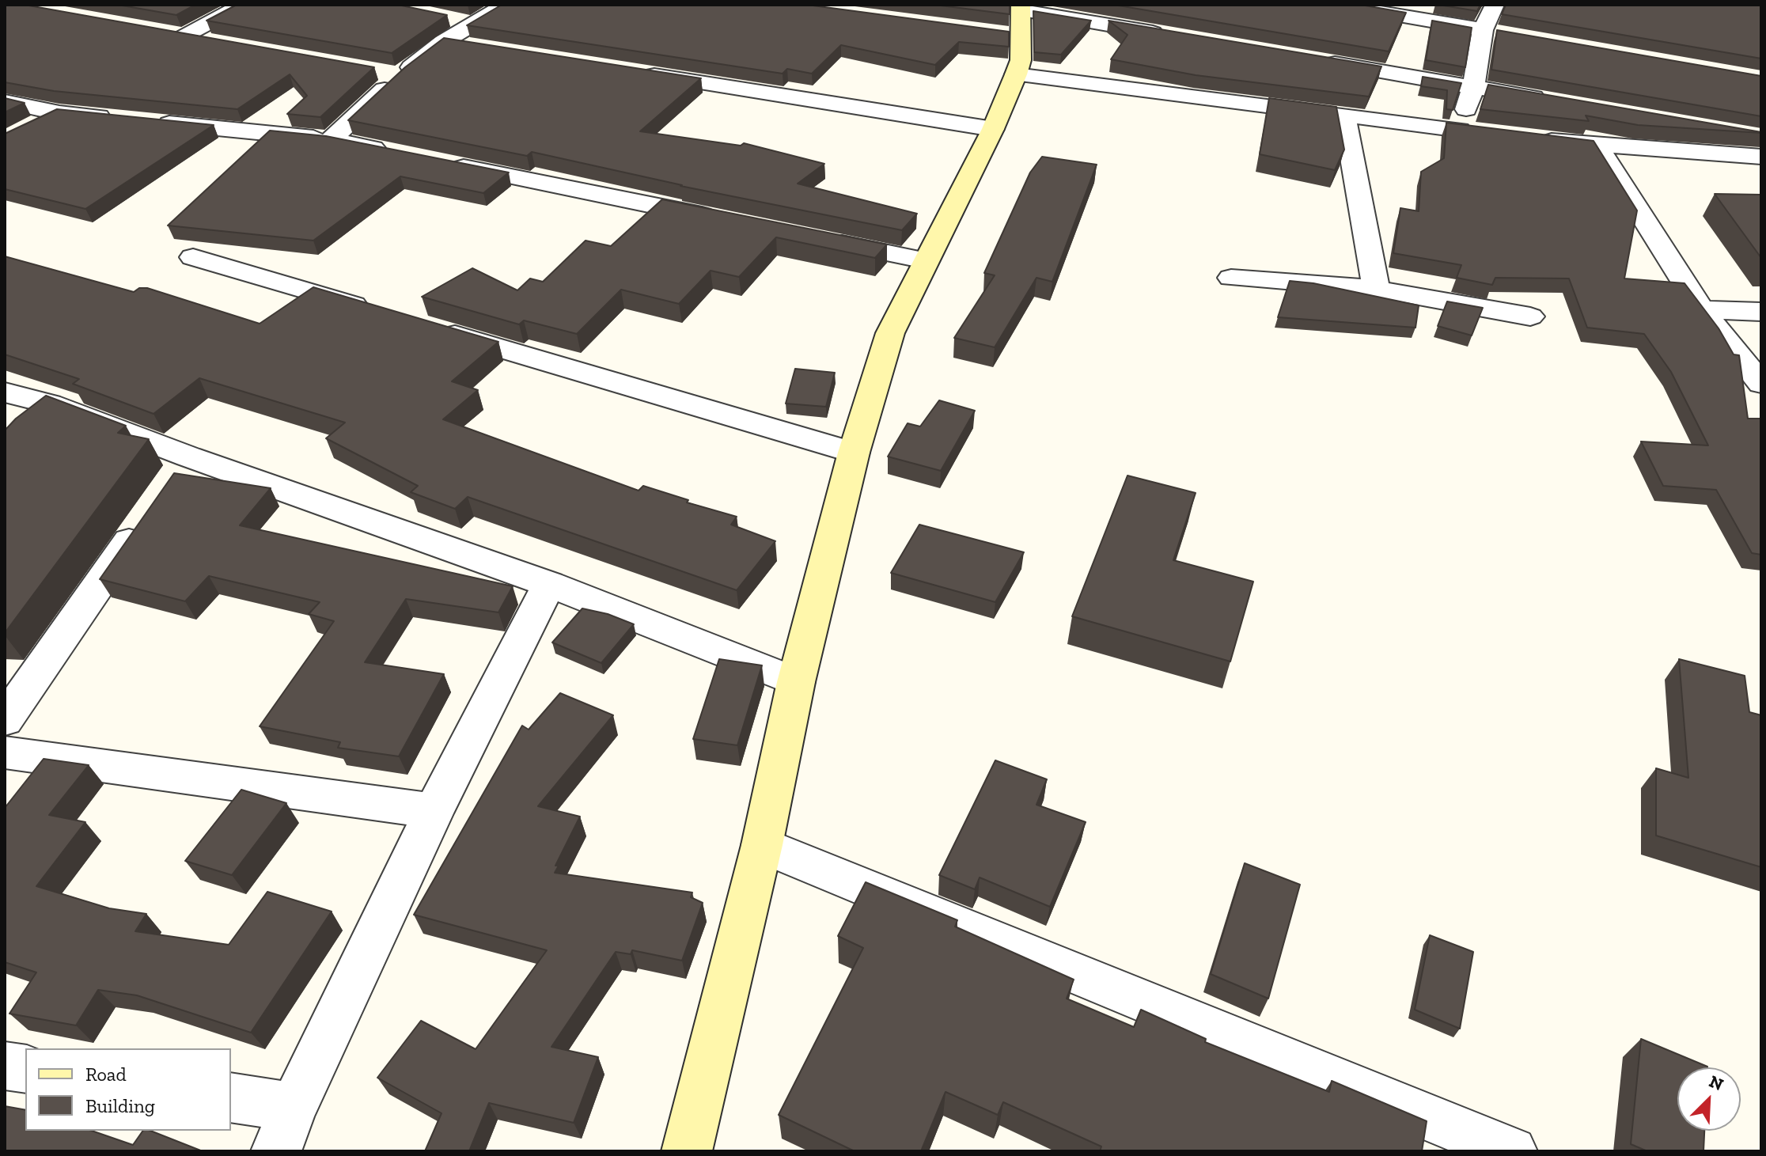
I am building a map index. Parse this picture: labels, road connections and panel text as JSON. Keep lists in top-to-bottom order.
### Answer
{
  "legend": ["Road", "Building"],
  "north": "top right"
}
